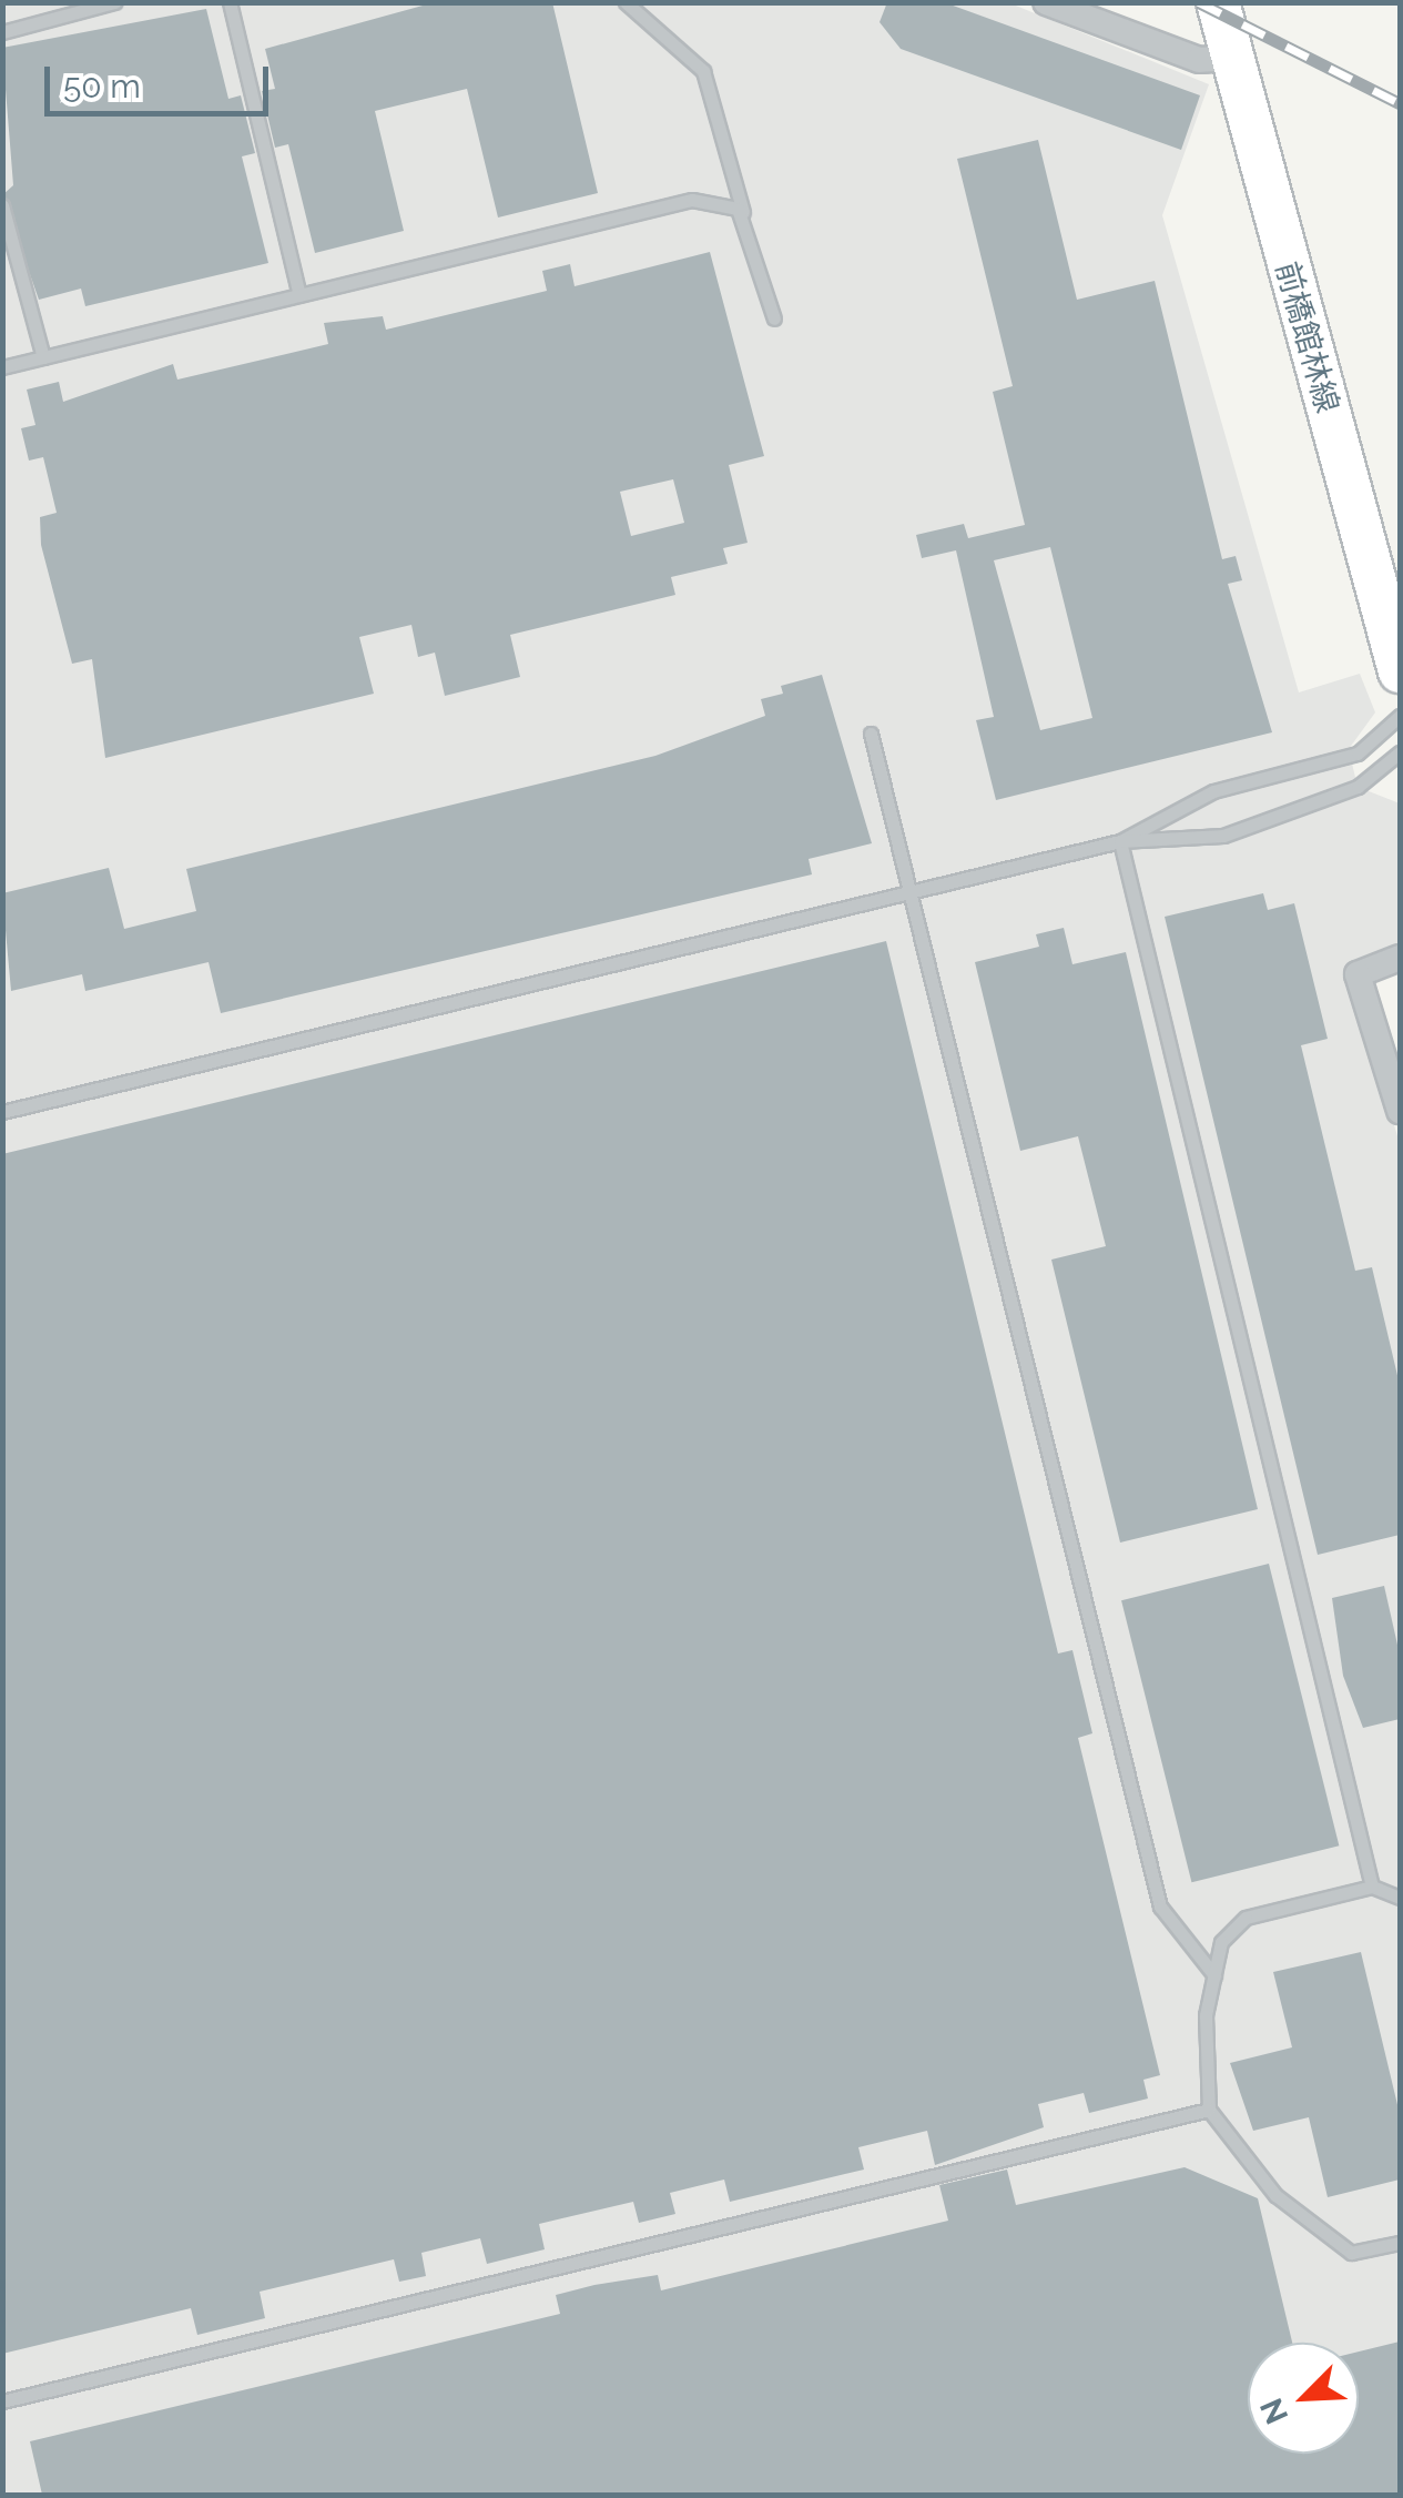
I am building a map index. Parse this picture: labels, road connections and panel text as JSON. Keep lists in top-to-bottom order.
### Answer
{
  "streets": {
    "main road": ["前橋館林線"]
  },
  "scale_bar": "50 m",
  "north": "bottom left"
}
